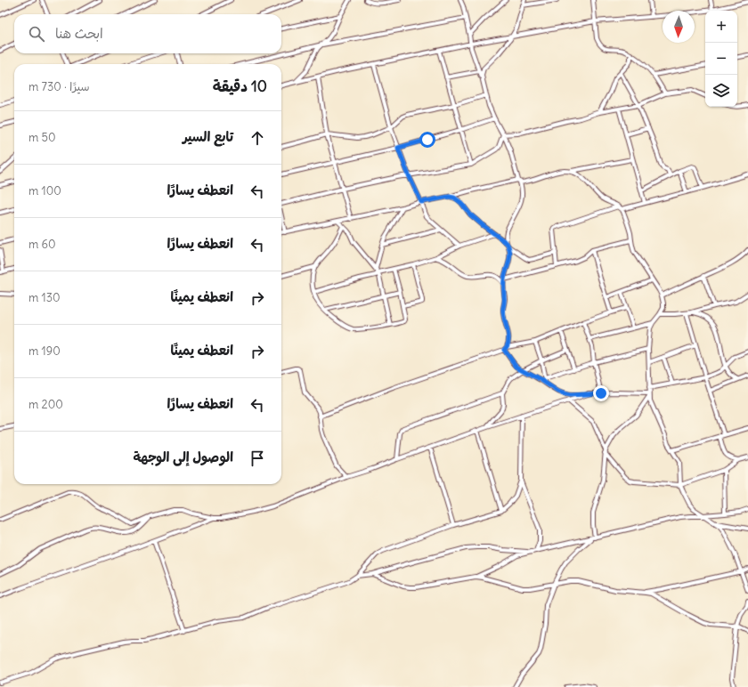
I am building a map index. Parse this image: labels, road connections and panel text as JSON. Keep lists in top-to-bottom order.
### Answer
{
  "north": "bottom",
  "page": {
    "map_buttons": ["+", "−"],
    "search": "ابحث هنا",
    "heading": ["10 دقيقة", "سيرًا · 730 m"],
    "list": [
      ["تابع السير", "50 m"],
      ["انعطف يسارًا", "100 m"],
      ["انعطف يسارًا", "60 m"],
      ["انعطف يمينًا", "130 m"],
      ["انعطف يمينًا", "190 m"],
      ["انعطف يسارًا", "200 m"],
      "الوصول إلى الوجهة"
    ]
  }
}
